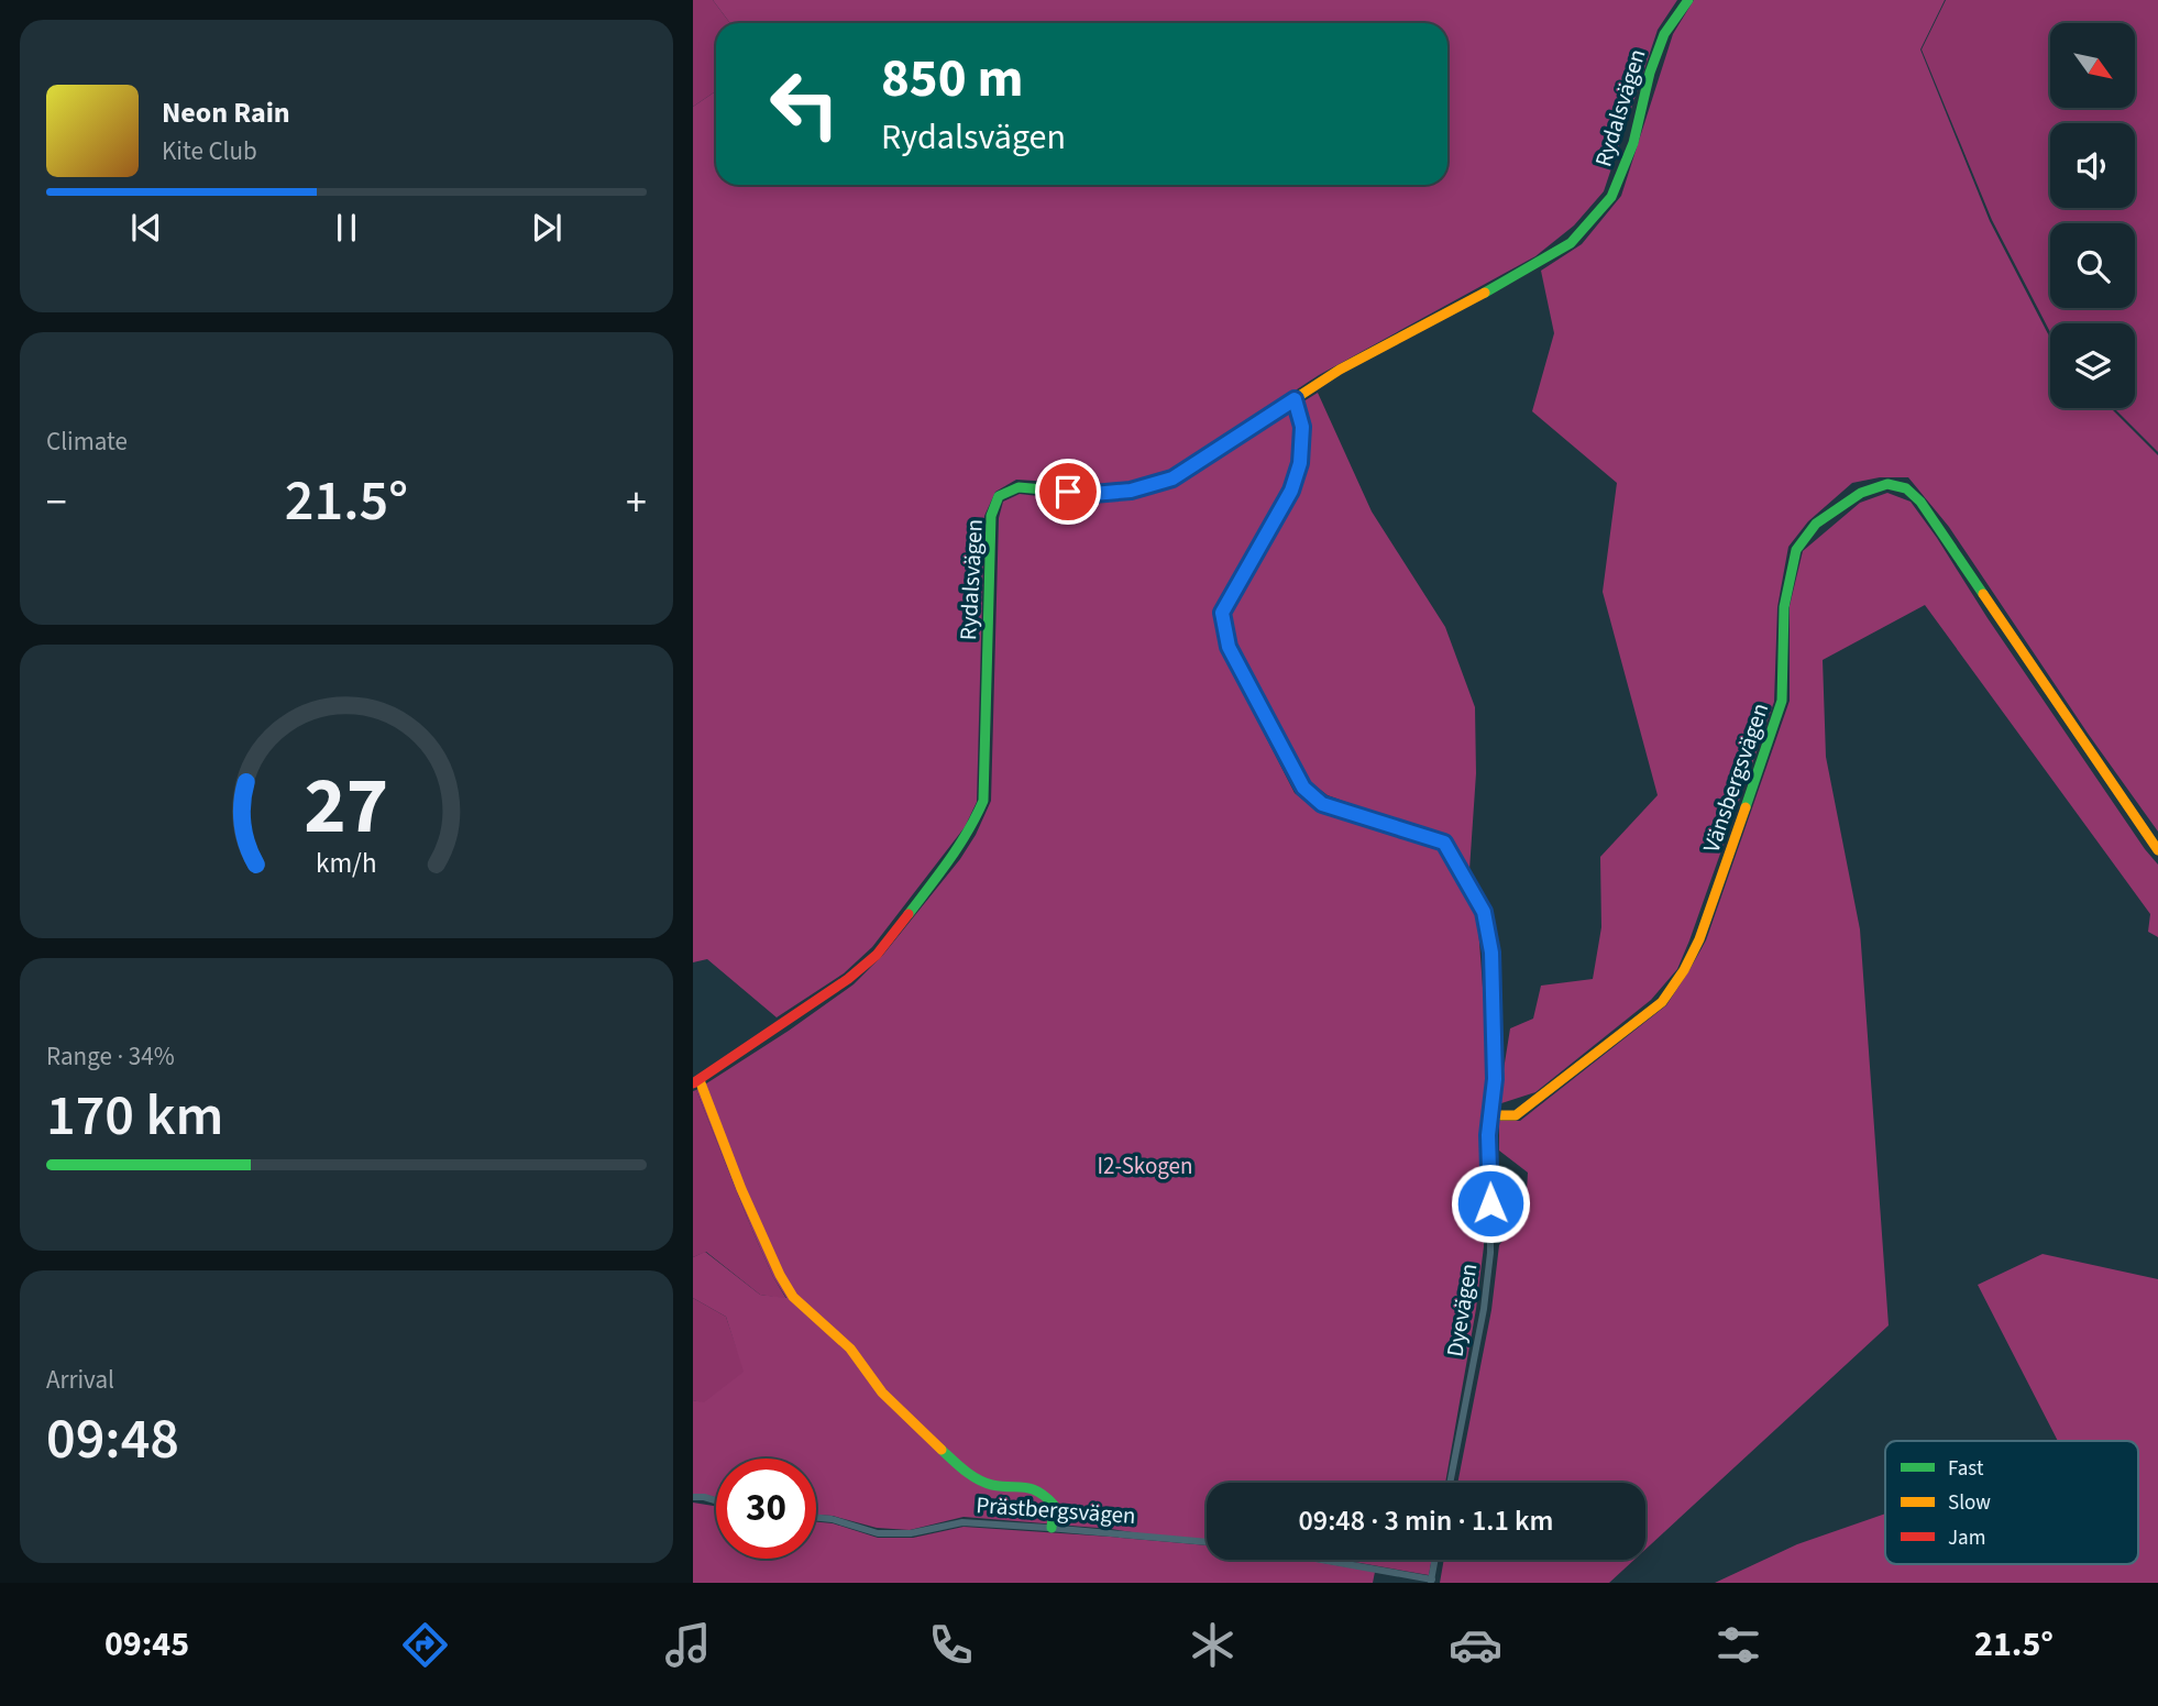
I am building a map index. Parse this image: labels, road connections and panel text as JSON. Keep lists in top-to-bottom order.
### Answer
{
  "streets": {
    "street": [
      "Rydalsvägen",
      "Vänsbergsvägen",
      "Dyevägen",
      "Prästbergsvägen"
    ]
  },
  "crossings": [
    ["Rydalsvägen", "Dyevägen"],
    ["Vänsbergsvägen", "Dyevägen"]
  ],
  "parks": ["I2-Skogen"],
  "legend": ["Fast", "Slow", "Jam"],
  "north": "bottom right",
  "page": {
    "turn": ["850 m", "Rydalsvägen"],
    "song": ["Neon Rain", "Kite Club"],
    "tile": [
      "Climate",
      ["Range · 34%", "170 km"],
      ["Arrival", "09:48"]
    ],
    "heat": ["−", "21.5°", "+"],
    "limit": "30",
    "trip": "09:48 · 3 min · 1.1 km",
    "tabs": ["09:45", "21.5°"],
    "gauge": ["27", "km/h"]
  }
}
